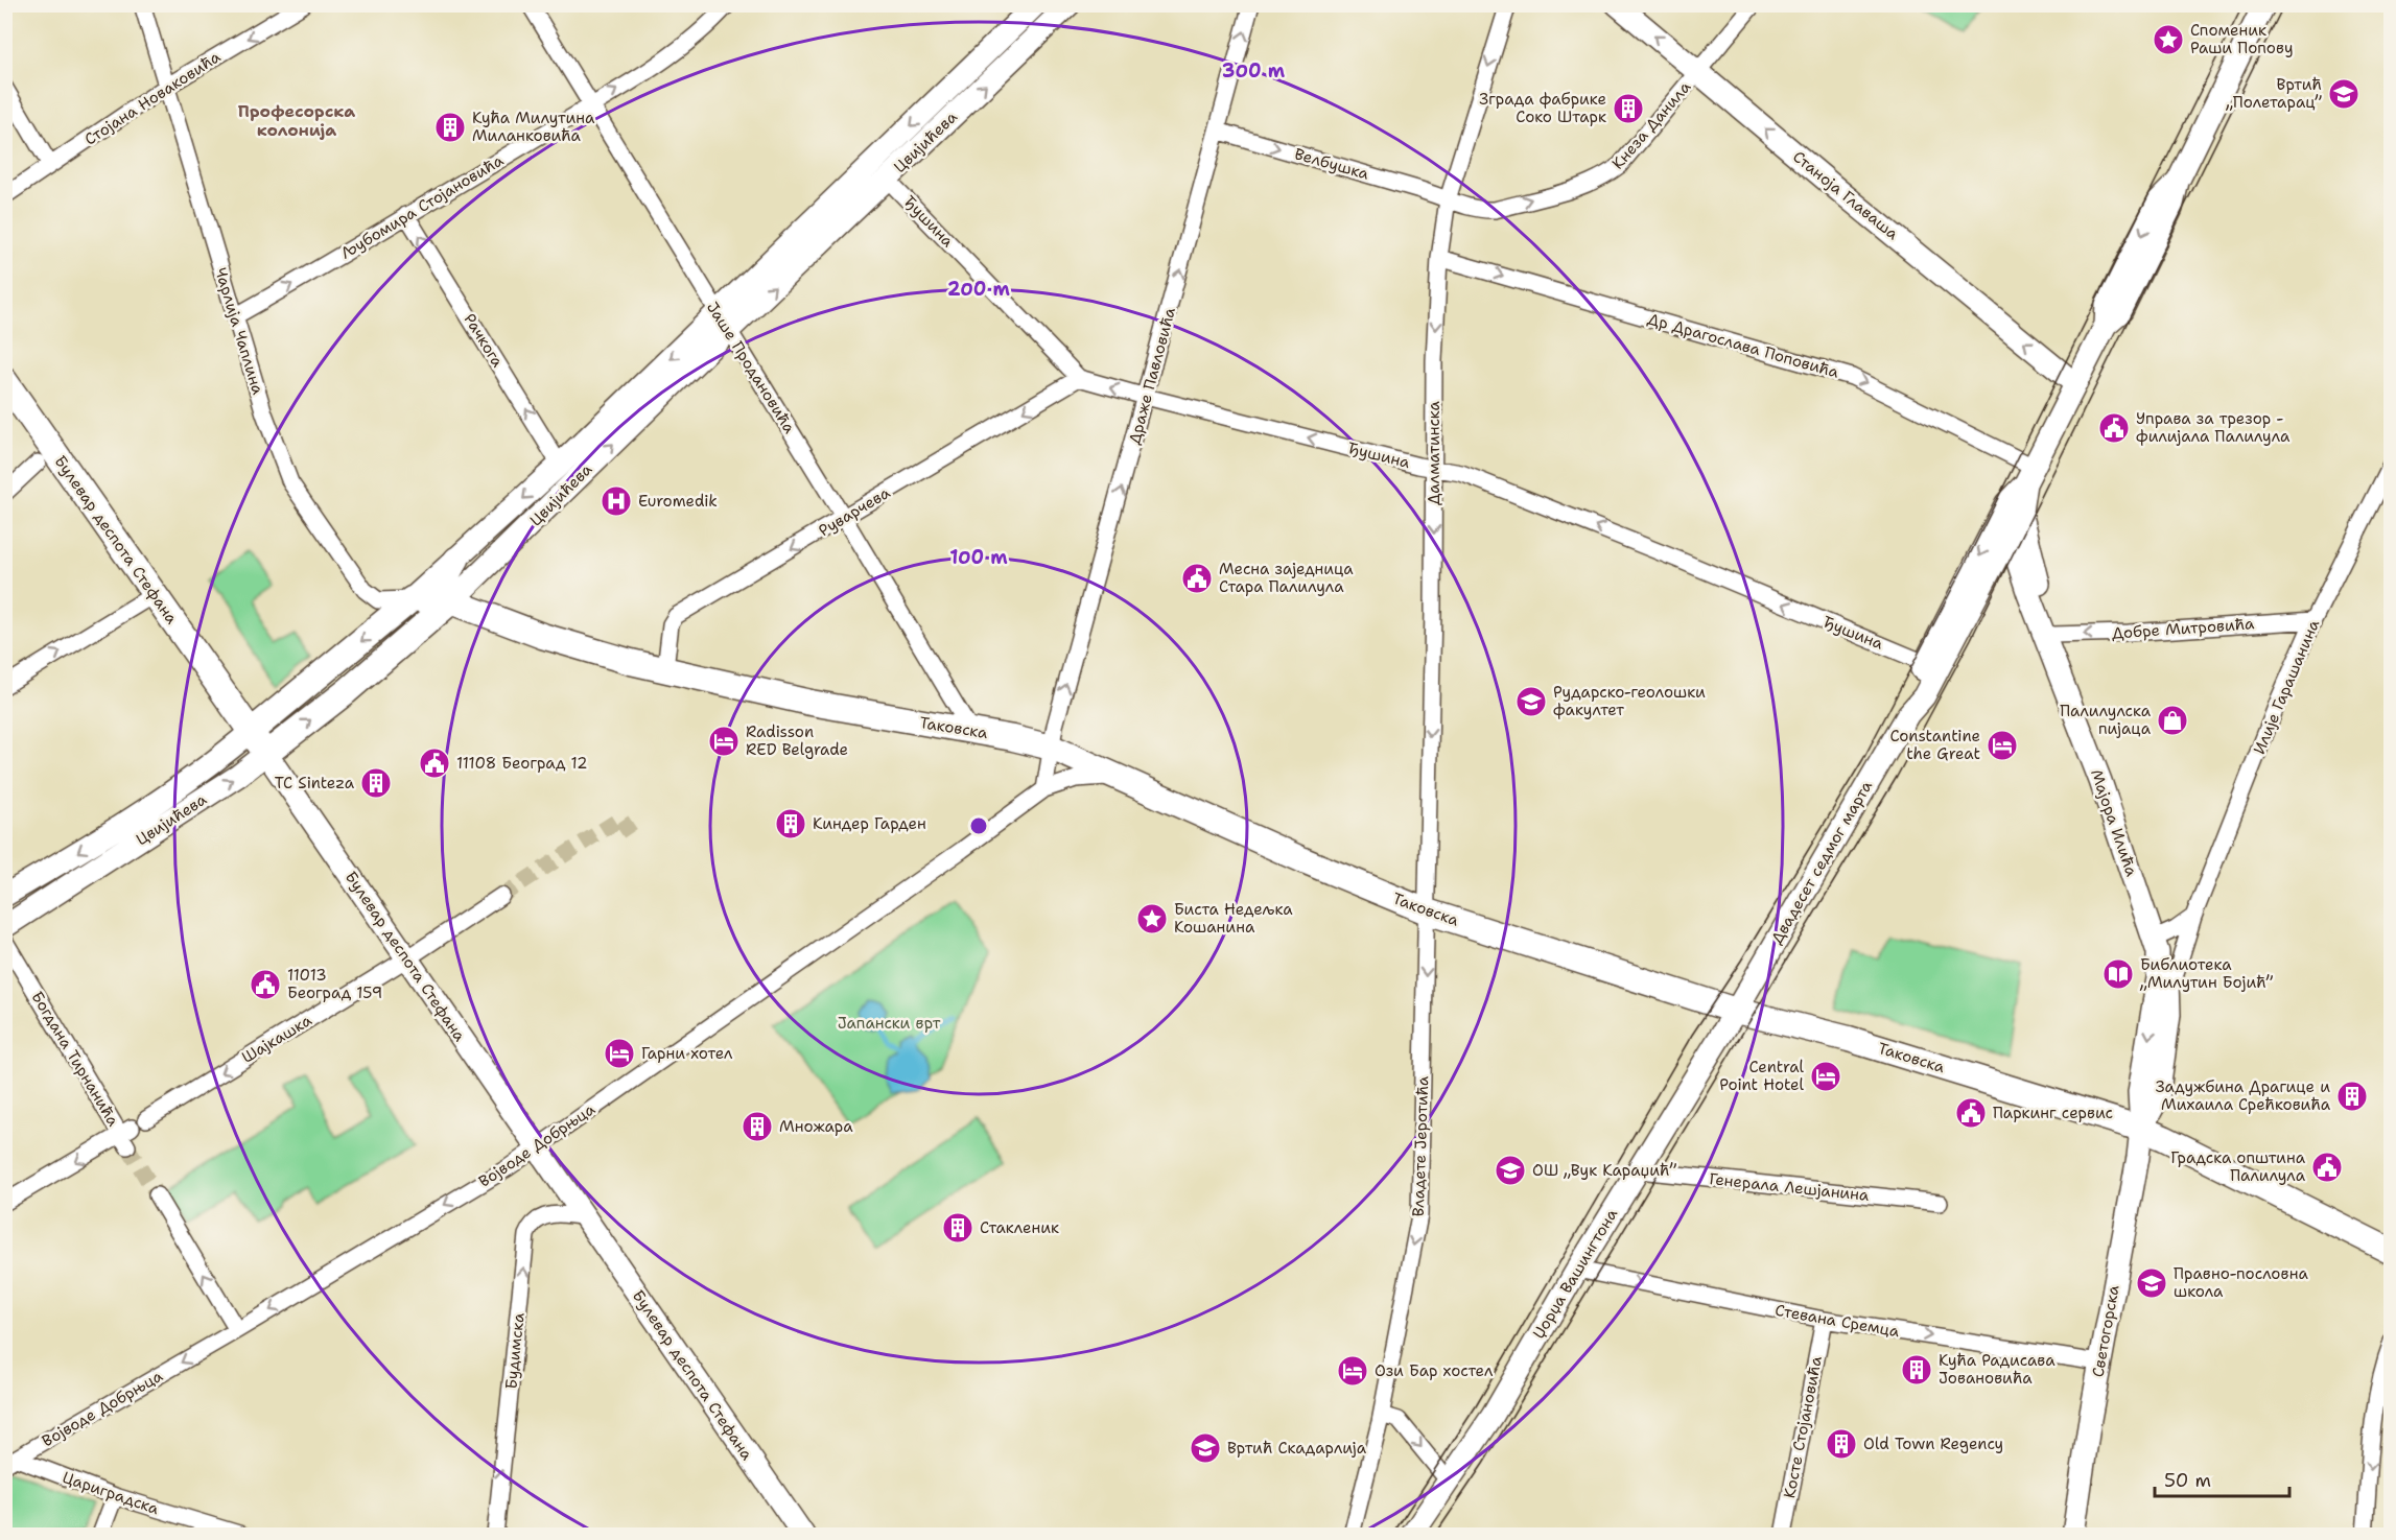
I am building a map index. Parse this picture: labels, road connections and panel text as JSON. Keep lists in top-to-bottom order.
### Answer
{
  "streets": {
    "main road": [
      "Цвијићева",
      "Станоја Главаша",
      "Булевар деспота Стефана",
      "Илије Гарашанина",
      "Таковска",
      "Мајора Илића",
      "Двадесет седмог марта",
      "Џорџа Вашингтона",
      "Светогорска"
    ],
    "street": [
      "Стојана Новаковића",
      "Кнеза Данила",
      "Велбушка",
      "Љубомира Стојановића",
      "Ђушина",
      "Чарлија Чаплина",
      "Рачкога",
      "Др Драгослава Поповића",
      "Јаше Продановића",
      "Драже Павловића",
      "Далматинска",
      "Руварчева",
      "Добре Митровића",
      "Шајкашка",
      "Богдана Тирнанића",
      "Војводе Добрњца",
      "Владете Јеротића",
      "Генерала Лешјанина",
      "Стевана Сремца",
      "Будимска",
      "Косте Стојановића",
      "Цариградска"
    ]
  },
  "crossings": [
    ["Стојана Новаковића", "Чарлија Чаплина"],
    ["Кнеза Данила", "Велбушка"],
    ["Кнеза Данила", "Станоја Главаша"],
    ["Кнеза Данила", "Далматинска"],
    ["Цвијићева", "Ђушина"],
    ["Цвијићева", "Чарлија Чаплина"],
    ["Цвијићева", "Рачкога"],
    ["Цвијићева", "Јаше Продановића"],
    ["Цвијићева", "Булевар деспота Стефана"],
    ["Цвијићева", "Таковска"],
    ["Велбушка", "Драже Павловића"],
    ["Велбушка", "Далматинска"],
    ["Станоја Главаша", "Двадесет седмог марта"],
    ["Љубомира Стојановића", "Чарлија Чаплина"],
    ["Љубомира Стојановића", "Рачкога"],
    ["Љубомира Стојановића", "Јаше Продановића"],
    ["Ђушина", "Драже Павловића"],
    ["Ђушина", "Далматинска"],
    ["Ђушина", "Руварчева"],
    ["Ђушина", "Двадесет седмог марта"],
    ["Чарлија Чаплина", "Таковска"],
    ["Др Драгослава Поповића", "Далматинска"],
    ["Др Драгослава Поповића", "Мајора Илића"],
    ["Др Драгослава Поповића", "Двадесет седмог марта"],
    ["Јаше Продановића", "Руварчева"],
    ["Јаше Продановића", "Таковска"],
    ["Драже Павловића", "Таковска"],
    ["Далматинска", "Таковска"],
    ["Далматинска", "Владете Јеротића"],
    ["Руварчева", "Таковска"],
    ["Булевар деспота Стефана", "Шајкашка"],
    ["Булевар деспота Стефана", "Војводе Добрњца"],
    ["Булевар деспота Стефана", "Будимска"],
    ["Добре Митровића", "Илије Гарашанина"],
    ["Добре Митровића", "Мајора Илића"],
    ["Илије Гарашанина", "Таковска"],
    ["Илије Гарашанина", "Мајора Илића"],
    ["Илије Гарашанина", "Светогорска"],
    ["Таковска", "Двадесет седмог марта"],
    ["Таковска", "Војводе Добрњца"],
    ["Таковска", "Владете Јеротића"],
    ["Таковска", "Џорџа Вашингтона"],
    ["Таковска", "Светогорска"],
    ["Мајора Илића", "Двадесет седмог марта"],
    ["Двадесет седмог марта", "Џорџа Вашингтона"],
    ["Војводе Добрњца", "Цариградска"],
    ["Генерала Лешјанина", "Џорџа Вашингтона"],
    ["Џорџа Вашингтона", "Стевана Сремца"],
    ["Стевана Сремца", "Светогорска"],
    ["Стевана Сремца", "Косте Стојановића"]
  ],
  "one_way": [
    "Стојана Новаковића",
    "Кнеза Данила",
    "Велбушка",
    "Станоја Главаша",
    "Љубомира Стојановића",
    "Ђушина",
    "Рачкога",
    "Др Драгослава Поповића",
    "Драже Павловића",
    "Далматинска",
    "Руварчева",
    "Добре Митровића",
    "Шајкашка",
    "Војводе Добрњца",
    "Владете Јеротића",
    "Стевана Сремца",
    "Будимска"
  ],
  "districts": ["Професорска колонија"],
  "parks": ["Јапански врт"],
  "places": {
    "place": ["Споменик Раши Попову", "Биста Недељка Кошанина"],
    "school or university": [
      "Вртић „Полетарац”",
      "Рударско-геолошки факултет",
      "ОШ „Вук Караџић”",
      "Правно-пословна школа",
      "Вртић Скадарлија"
    ],
    "building": [
      "Зграда фабрике Соко Штарк",
      "Кућа Милутина Миланковића",
      "TC Sinteza",
      "Киндер Гарден",
      "Задужбина Драгице и Михаила Срећковића",
      "Множара",
      "Стакленик",
      "Кућа Радисава Јовановића",
      "Old Town Regency"
    ],
    "public building": [
      "Управа за трезор - филијала Палилула",
      "Месна заједница Стара Палилула",
      "11108 Београд 12",
      "11013 Београд 159",
      "Паркинг сервис",
      "Градска општина Палилула"
    ],
    "hospital": ["Euromedik"],
    "shop": ["Палилулска пијаца"],
    "hotel": [
      "Radisson RED Belgrade",
      "Constantine the Great",
      "Гарни хотел",
      "Central Point Hotel",
      "Ози Бар хостел"
    ],
    "library": ["Библиотека „Милутин Бојић”"]
  },
  "scale_bar": "50 m",
  "rings": ["300 m", "200 m", "100 m"]
}
